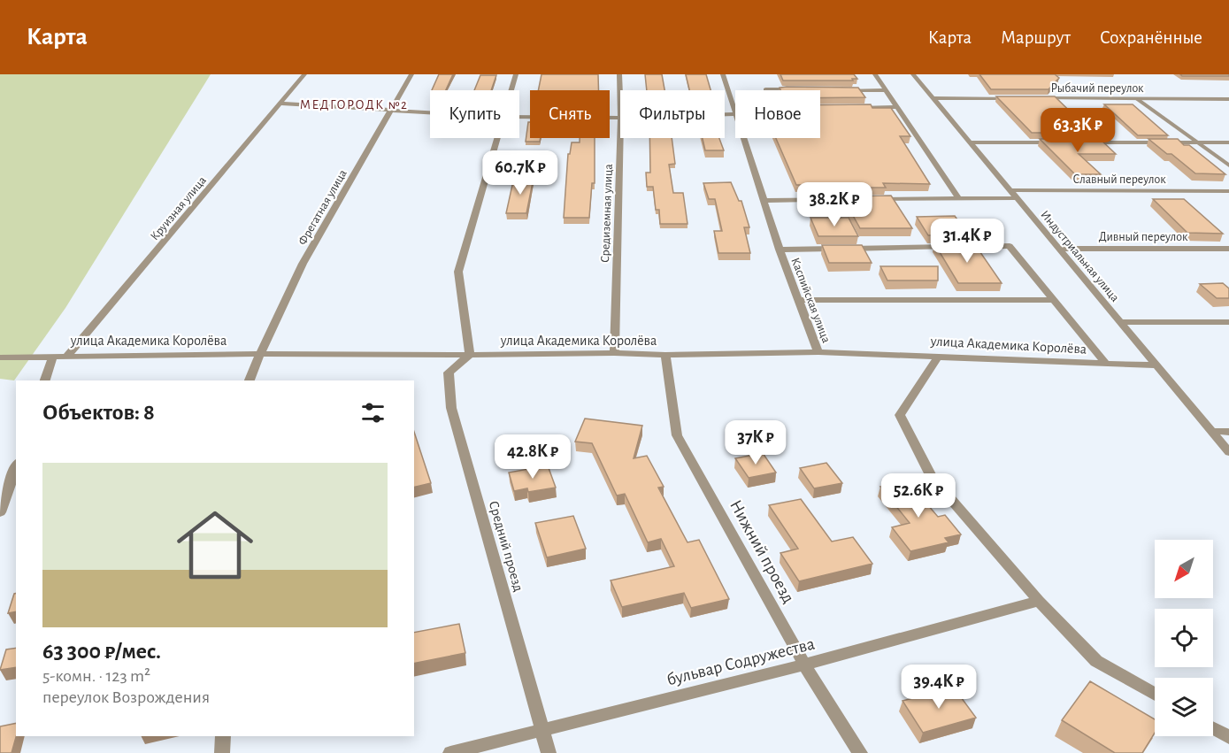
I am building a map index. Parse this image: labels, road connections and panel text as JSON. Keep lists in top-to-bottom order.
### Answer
{
  "streets": {
    "street": [
      "Рыбачий переулок",
      "Славный переулок",
      "Фрегатная улица",
      "Круизная улица",
      "Средиземная улица",
      "Дивный переулок",
      "Индустриальная улица",
      "Каспийская улица",
      "улица Академика Королёва",
      "Средний проезд",
      "Нижний проезд",
      "бульвар Содружества"
    ]
  },
  "crossings": [
    ["Славный переулок", "Индустриальная улица"],
    ["Фрегатная улица", "улица Академика Королёва"],
    ["Круизная улица", "улица Академика Королёва"],
    ["Средиземная улица", "улица Академика Королёва"],
    ["Дивный переулок", "Индустриальная улица"],
    ["Индустриальная улица", "улица Академика Королёва"],
    ["Каспийская улица", "улица Академика Королёва"],
    ["улица Академика Королёва", "Средний проезд"],
    ["улица Академика Королёва", "Нижний проезд"],
    ["Средний проезд", "бульвар Содружества"],
    ["Нижний проезд", "бульвар Содружества"]
  ],
  "districts": ["МЕДГОРОДК №2"],
  "north": "bottom left",
  "page": {
    "header": "Карта",
    "nav": ["Карта", "Маршрут", "Сохранённые"],
    "chip": [
      "Купить",
      "Снять",
      "Фильтры",
      "Новое"
    ],
    "price": [
      "63.3K ₽",
      "60.7K ₽",
      "38.2K ₽",
      "31.4K ₽",
      "37K ₽",
      "42.8K ₽",
      "52.6K ₽",
      "39.4K ₽"
    ],
    "heading": "Объектов: 8",
    "list": [
      {
        "name": "63 300 ₽/мес.",
        "note": "5-комн. · 123 m² · переулок Возрождения"
      }
    ]
  }
}
